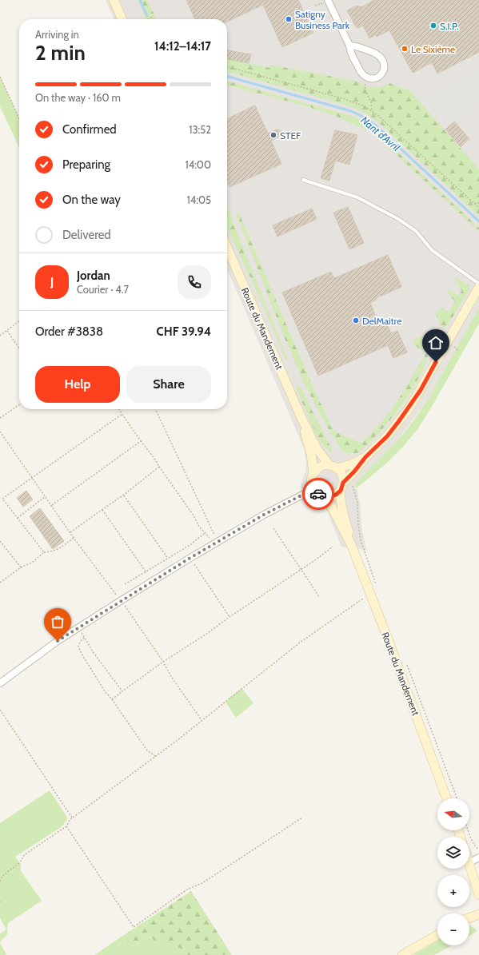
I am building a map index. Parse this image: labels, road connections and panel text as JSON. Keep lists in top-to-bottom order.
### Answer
{
  "streets": {
    "main road": ["Route du Mandement"]
  },
  "water": ["Nant d'Avril"],
  "places": [
    "Satigny Business Park",
    "S.I.P.",
    "Le Sixième",
    "STEF",
    "DelMaitre"
  ],
  "north": "left",
  "page": {
    "heading": ["2 min", "Arriving in", "14:12–14:17"],
    "panel": [
      "Jordan",
      "Courier · 4.7",
      "Order #3838",
      "CHF 39.94"
    ],
    "bar": "On the way · 160 m",
    "list": [
      ["Confirmed", "13:52"],
      ["Preparing", "14:00"],
      ["On the way", "14:05"],
      "Delivered"
    ],
    "round": "J",
    "buttons": ["Help", "Share"],
    "map_buttons": ["+", "−"]
  }
}
